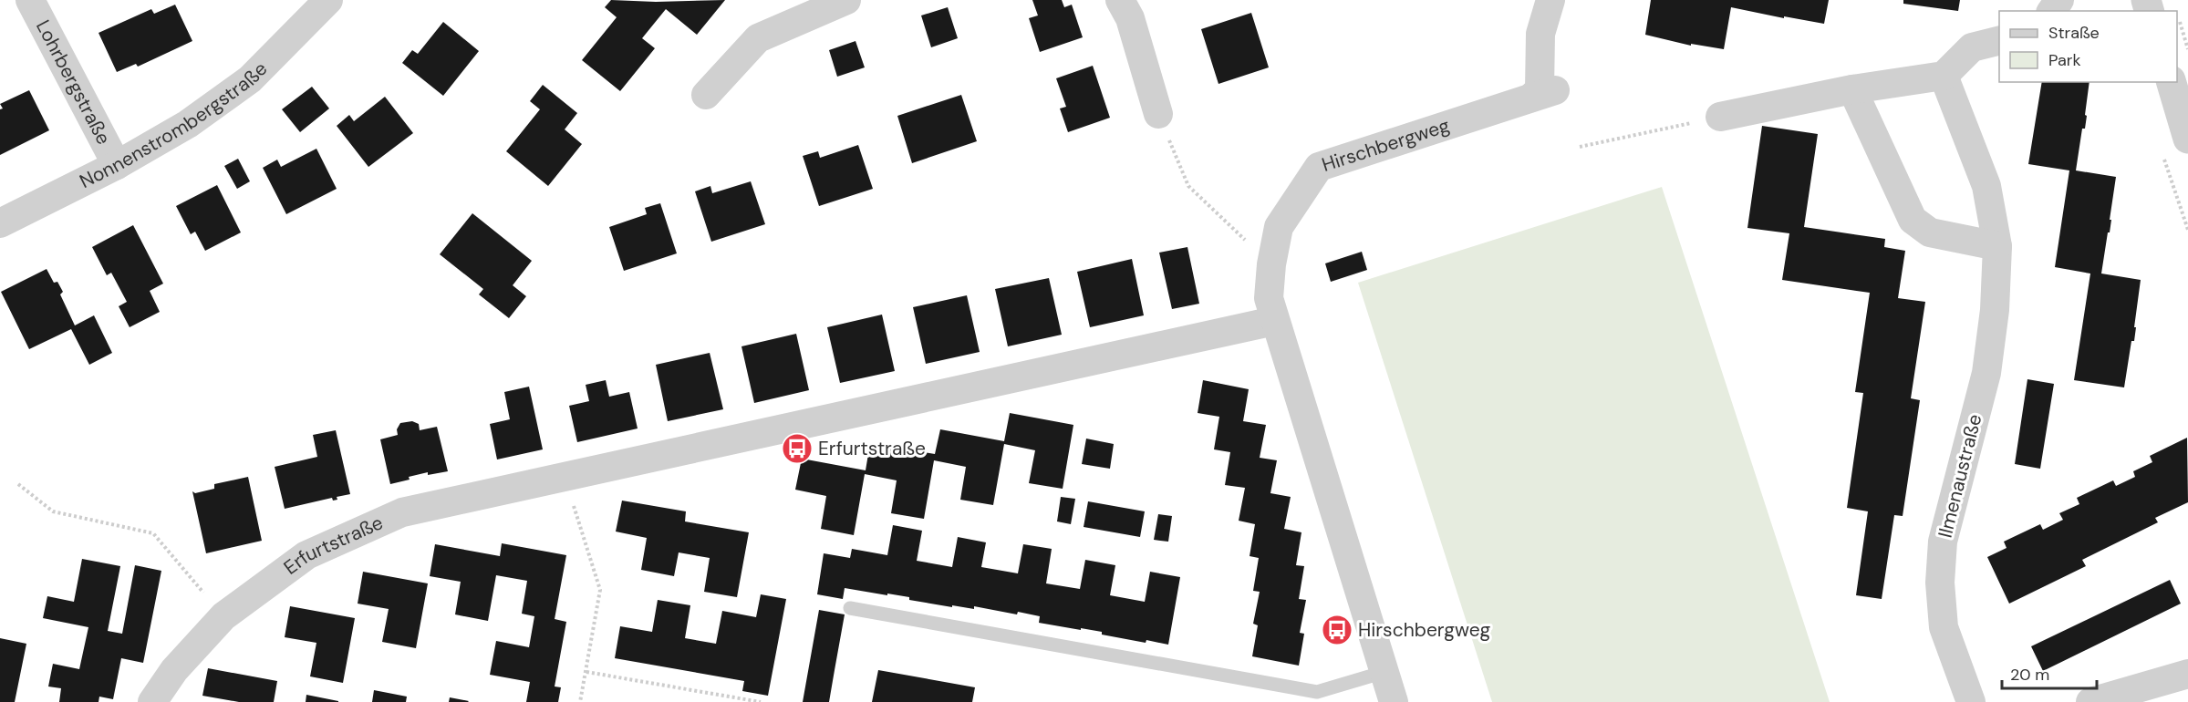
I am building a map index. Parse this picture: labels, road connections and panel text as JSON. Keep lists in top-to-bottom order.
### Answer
{
  "streets": {
    "street": [
      "Lohrbergstraße",
      "Nonnenstrombergstraße",
      "Hirschbergweg",
      "Ilmenaustraße",
      "Erfurtstraße"
    ]
  },
  "crossings": [
    ["Lohrbergstraße", "Nonnenstrombergstraße"],
    ["Hirschbergweg", "Erfurtstraße"]
  ],
  "places": {
    "bus stop": ["Erfurtstraße", "Hirschbergweg"]
  },
  "legend": ["Straße", "Park"],
  "scale_bar": "20 m"
}
